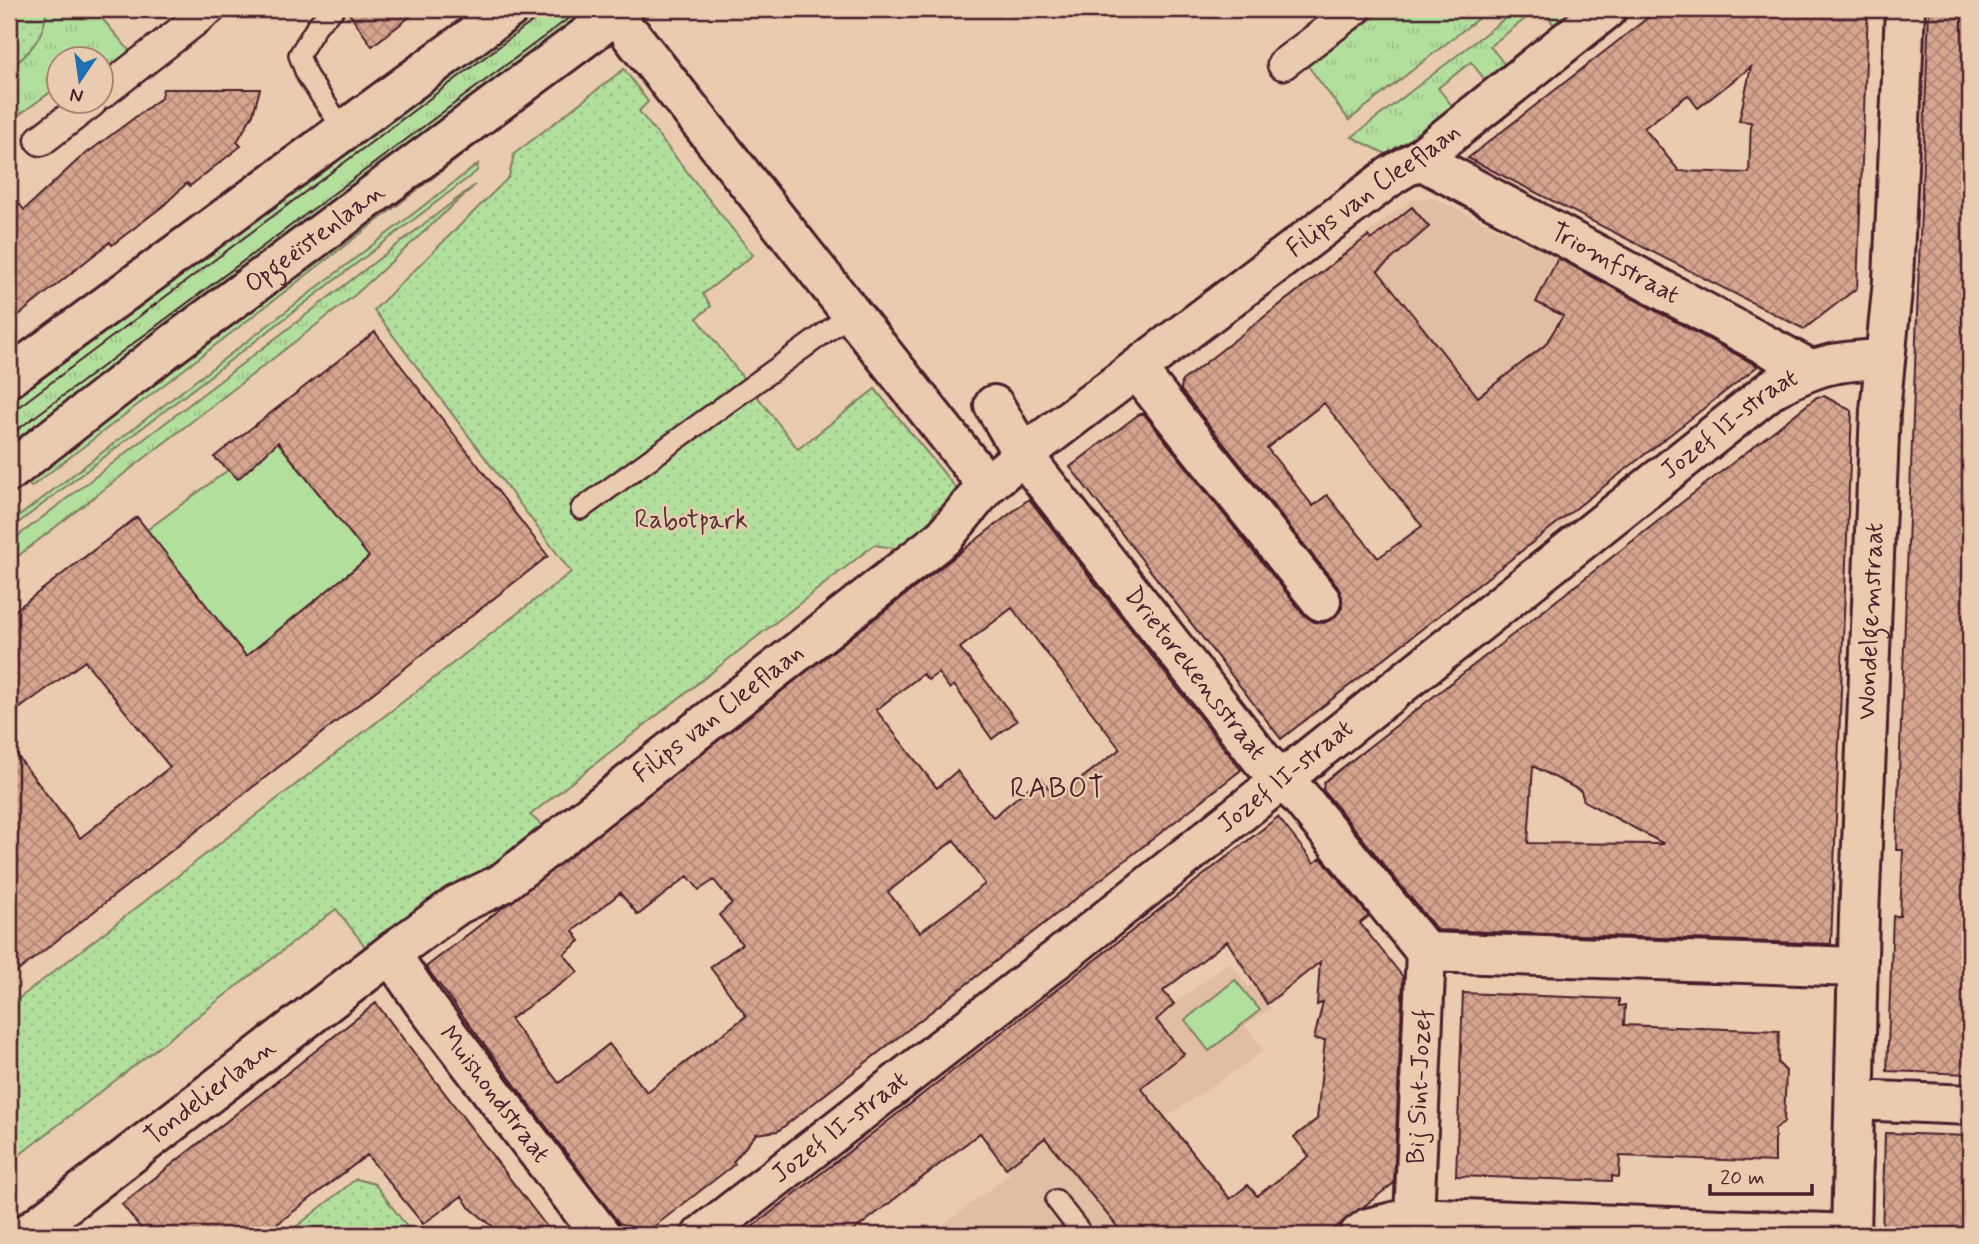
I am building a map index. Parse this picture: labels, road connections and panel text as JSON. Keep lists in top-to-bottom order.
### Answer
{
  "streets": {
    "street": [
      "Filips van Cleeflaan",
      "Opgeëistenlaan",
      "Triomfstraat",
      "Jozef II-straat",
      "Wondelgemstraat",
      "Drietorekensstraat",
      "Bij Sint-Jozef",
      "Tondelierlaan",
      "Muishondstraat"
    ]
  },
  "crossings": [
    ["Filips van Cleeflaan", "Triomfstraat"],
    ["Filips van Cleeflaan", "Drietorekensstraat"],
    ["Filips van Cleeflaan", "Tondelierlaan"],
    ["Filips van Cleeflaan", "Muishondstraat"],
    ["Triomfstraat", "Jozef II-straat"],
    ["Jozef II-straat", "Wondelgemstraat"],
    ["Jozef II-straat", "Drietorekensstraat"],
    ["Drietorekensstraat", "Bij Sint-Jozef"],
    ["Tondelierlaan", "Muishondstraat"]
  ],
  "districts": ["RABOT"],
  "parks": ["Rabotpark"],
  "scale_bar": "20 m",
  "north": "bottom"
}
